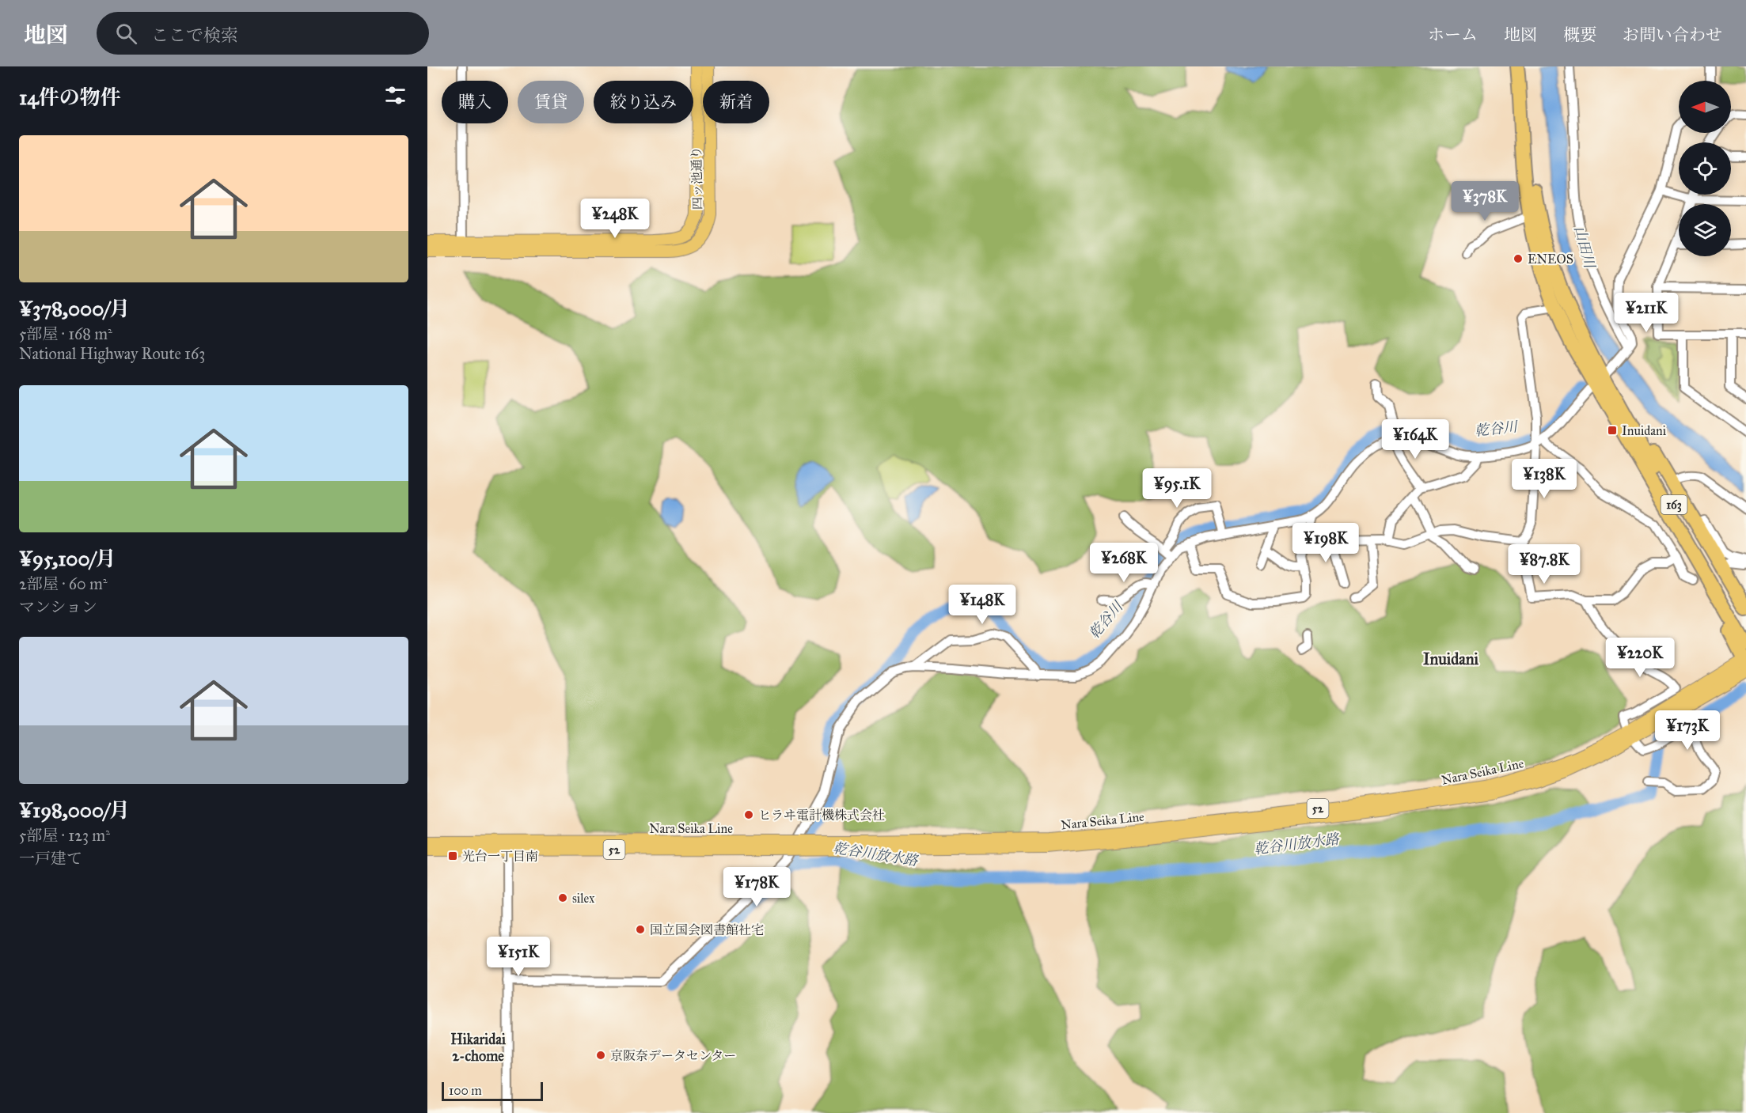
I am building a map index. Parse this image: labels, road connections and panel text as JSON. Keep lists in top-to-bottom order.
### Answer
{
  "streets": {
    "highway": ["163"],
    "main road": ["四ッ池通り", "Nara Seika Line", "52"]
  },
  "crossings": [
    ["163", "Nara Seika Line"]
  ],
  "districts": ["Inuidani", "Hikaridai 2-chome"],
  "water": ["山田川", "乾谷川", "乾谷川放水路"],
  "places": {
    "other": [
      "ENEOS",
      "ヒラヰ電計機株式会社",
      "silex",
      "国立国会図書館社宅",
      "京阪奈データセンター"
    ],
    "transit": ["Inuidani", "光台一丁目南"]
  },
  "scale_bar": "100 m",
  "north": "left",
  "page": {
    "header": "地図",
    "search": "ここで検索",
    "nav": [
      "ホーム",
      "地図",
      "概要",
      "お問い合わせ"
    ],
    "heading": "14件の物件",
    "chip": [
      "購入",
      "賃貸",
      "絞り込み",
      "新着"
    ],
    "list": [
      {
        "name": "¥378,000/月",
        "note": "5部屋 · 168 m² · National Highway Route 163"
      },
      {
        "name": "¥95,100/月",
        "note": "2部屋 · 60 m² · マンション"
      },
      {
        "name": "¥198,000/月",
        "note": "5部屋 · 123 m² · 一戸建て"
      }
    ],
    "price": [
      "¥378K",
      "¥248K",
      "¥211K",
      "¥164K",
      "¥138K",
      "¥95.1K",
      "¥198K",
      "¥268K",
      "¥87.8K",
      "¥148K",
      "¥220K",
      "¥173K",
      "¥178K",
      "¥151K"
    ],
    "scale": "100 m"
  }
}
